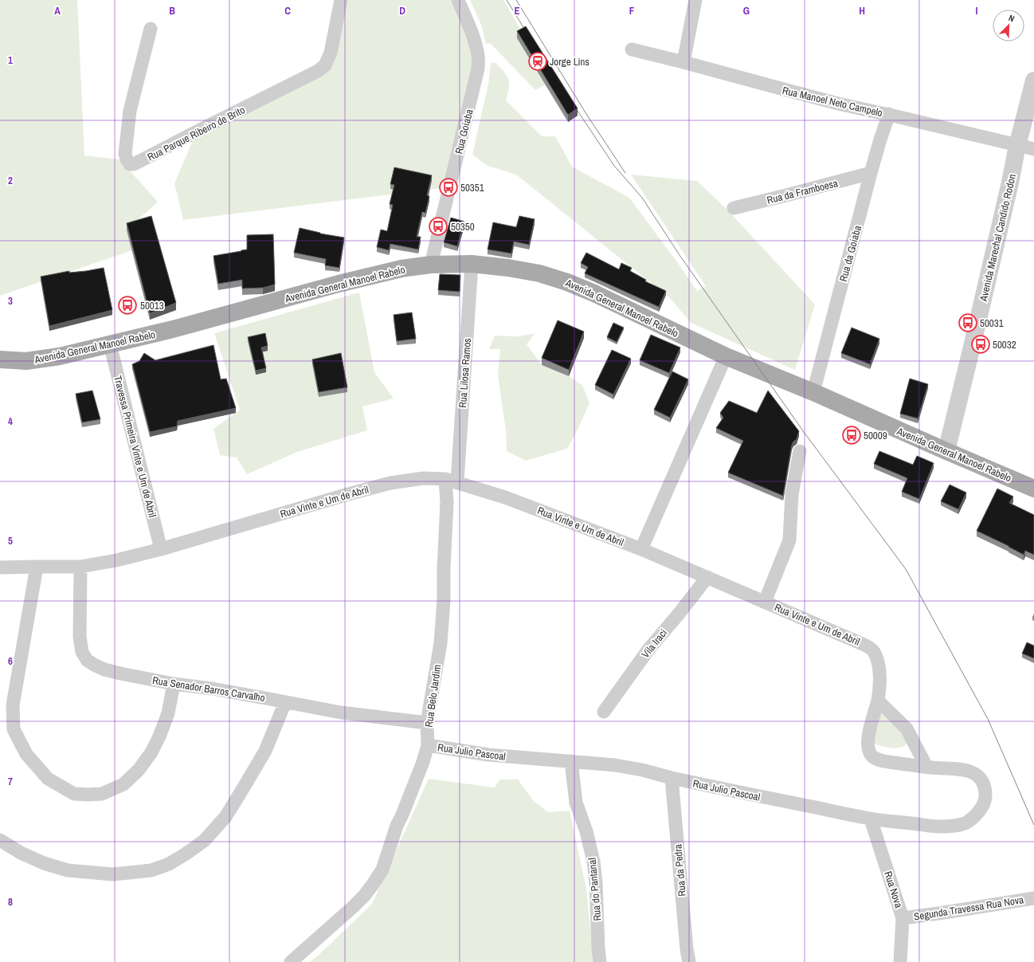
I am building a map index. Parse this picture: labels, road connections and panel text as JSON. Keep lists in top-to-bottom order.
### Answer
{
  "streets": {
    "main road": ["Avenida General Manoel Rabelo"],
    "street": [
      "Rua Manoel Neto Campelo",
      "Rua Goiaba",
      "Rua Parque Ribeiro de Brito",
      "Rua da Framboesa",
      "Avenida Marechal Candido Rodon",
      "Rua da Goiaba",
      "Rua Lilosa Ramos",
      "Travessa Primeira Vinte e Um de Abril",
      "Rua Vinte e Um de Abril",
      "Vila Iraci",
      "Rua Senador Barros Carvalho",
      "Rua Belo Jardim",
      "Rua Julio Pascoal",
      "Rua da Pedra",
      "Rua do Pantanal",
      "Rua Nova",
      "Segunda Travessa Rua Nova"
    ]
  },
  "crossings": [
    ["Rua Manoel Neto Campelo", "Avenida Marechal Candido Rodon"],
    ["Rua Manoel Neto Campelo", "Rua da Goiaba"],
    ["Rua Goiaba", "Avenida General Manoel Rabelo"],
    ["Rua da Framboesa", "Rua da Goiaba"],
    ["Avenida Marechal Candido Rodon", "Avenida General Manoel Rabelo"],
    ["Rua da Goiaba", "Avenida General Manoel Rabelo"],
    ["Avenida General Manoel Rabelo", "Rua Lilosa Ramos"],
    ["Avenida General Manoel Rabelo", "Travessa Primeira Vinte e Um de Abril"],
    ["Rua Lilosa Ramos", "Rua Vinte e Um de Abril"],
    ["Rua Lilosa Ramos", "Rua Belo Jardim"],
    ["Travessa Primeira Vinte e Um de Abril", "Rua Vinte e Um de Abril"],
    ["Rua Vinte e Um de Abril", "Vila Iraci"],
    ["Rua Vinte e Um de Abril", "Rua Senador Barros Carvalho"],
    ["Rua Vinte e Um de Abril", "Rua Belo Jardim"],
    ["Rua Vinte e Um de Abril", "Rua Julio Pascoal"],
    ["Rua Senador Barros Carvalho", "Rua Belo Jardim"],
    ["Rua Belo Jardim", "Rua Julio Pascoal"],
    ["Rua Julio Pascoal", "Rua da Pedra"],
    ["Rua Julio Pascoal", "Rua do Pantanal"],
    ["Rua Julio Pascoal", "Rua Nova"],
    ["Rua Nova", "Segunda Travessa Rua Nova"]
  ],
  "places": {
    "station": ["Jorge Lins"],
    "bus stop": [
      "50351",
      "50350",
      "50013",
      "50031",
      "50032",
      "50009"
    ]
  },
  "north": "top right",
  "grid": {
    "columns": [
      "A",
      "B",
      "C",
      "D",
      "E",
      "F",
      "G",
      "H",
      "I"
    ],
    "rows": [
      "1",
      "2",
      "3",
      "4",
      "5",
      "6",
      "7",
      "8"
    ]
  }
}
